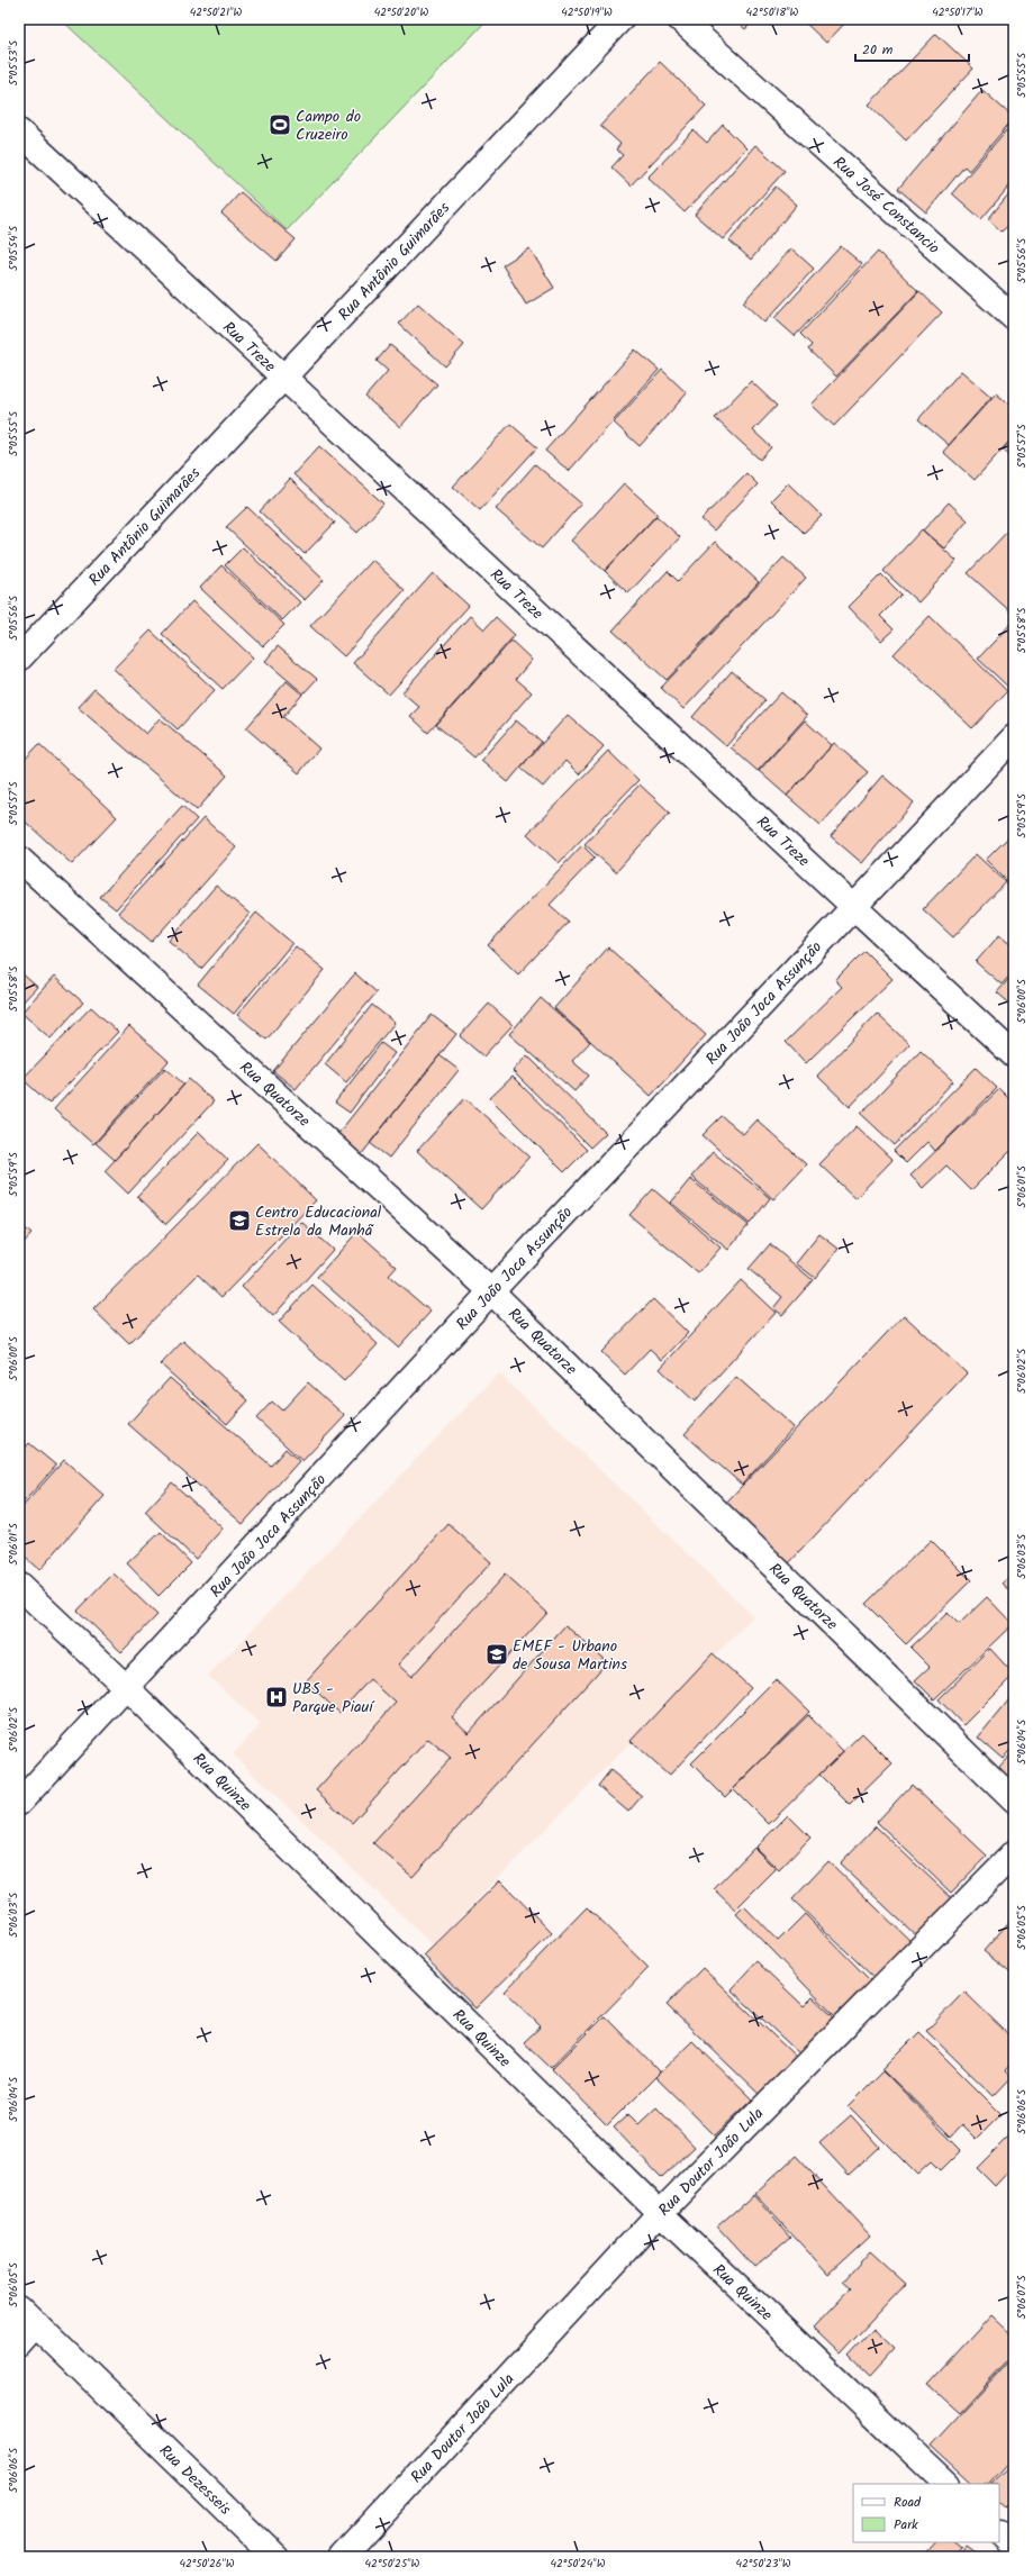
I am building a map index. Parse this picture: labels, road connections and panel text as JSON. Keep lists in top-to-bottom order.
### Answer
{
  "streets": {
    "street": [
      "Rua José Constancio",
      "Rua Antônio Guimarães",
      "Rua Treze",
      "Rua João Joca Assunção",
      "Rua Quatorze",
      "Rua Quinze",
      "Rua Doutor João Lula",
      "Rua Dezesseis"
    ]
  },
  "crossings": [
    ["Rua Antônio Guimarães", "Rua Treze"],
    ["Rua Treze", "Rua João Joca Assunção"],
    ["Rua João Joca Assunção", "Rua Quatorze"],
    ["Rua João Joca Assunção", "Rua Quinze"],
    ["Rua Quinze", "Rua Doutor João Lula"]
  ],
  "places": {
    "sports": ["Campo do Cruzeiro"],
    "school or university": ["Centro Educacional Estrela da Manhã", "EMEF - Urbano de Sousa Martins"],
    "hospital": ["UBS - Parque Piauí"]
  },
  "legend": ["Road", "Park"],
  "scale_bar": "20 m",
  "coordinates": [
    "42°50'21\"W",
    "42°50'20\"W",
    "42°50'19\"W",
    "42°50'18\"W",
    "42°50'17\"W",
    "5°05'53\"S",
    "5°05'55\"S",
    "5°05'54\"S",
    "5°05'56\"S",
    "5°05'57\"S",
    "5°05'58\"S",
    "5°05'59\"S",
    "5°06'00\"S",
    "5°06'01\"S",
    "5°06'02\"S",
    "5°06'03\"S",
    "5°06'04\"S",
    "5°06'05\"S",
    "5°06'06\"S",
    "5°06'07\"S",
    "42°50'26\"W",
    "42°50'25\"W",
    "42°50'24\"W",
    "42°50'23\"W"
  ]
}
